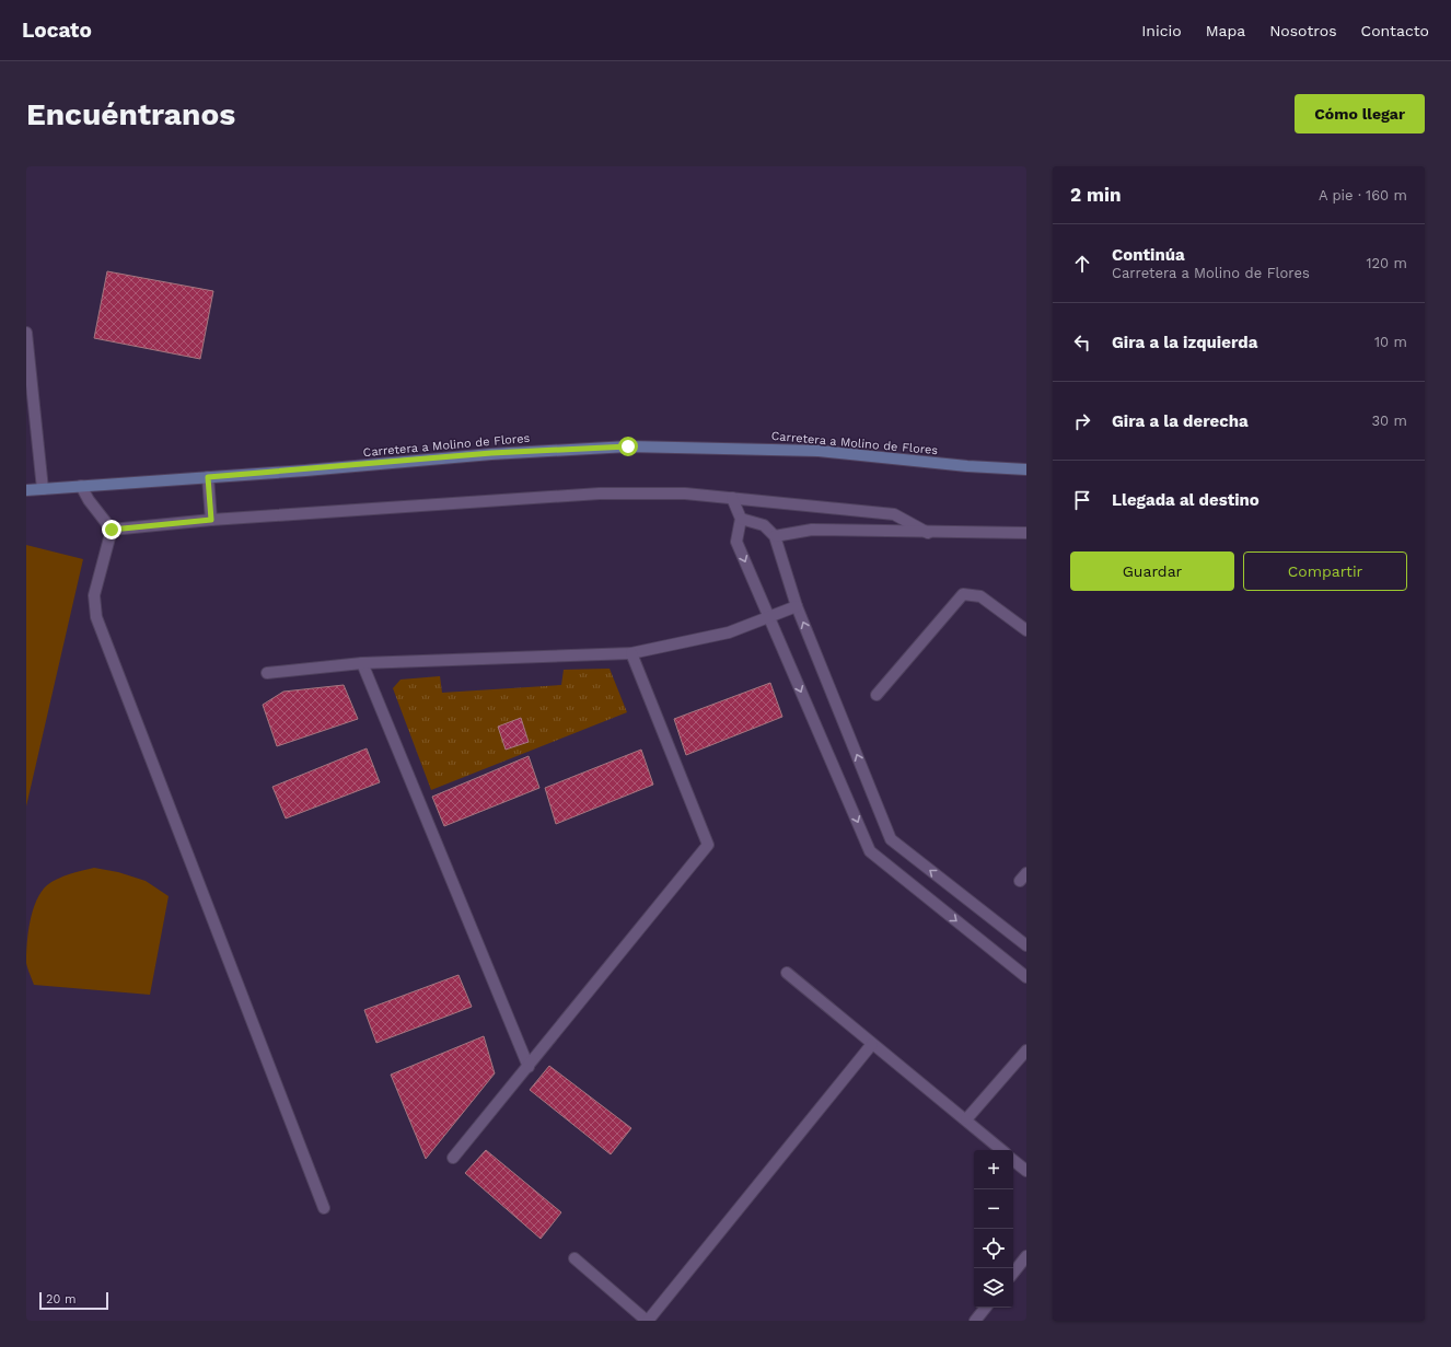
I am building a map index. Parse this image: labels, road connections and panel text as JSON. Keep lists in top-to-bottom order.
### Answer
{
  "streets": {
    "main road": ["Carretera a Molino de Flores"]
  },
  "scale_bar": "20 m",
  "page": {
    "header": "Locato",
    "nav": [
      "Inicio",
      "Mapa",
      "Nosotros",
      "Contacto"
    ],
    "buttons": [
      "Cómo llegar",
      ["Guardar", "Compartir"]
    ],
    "title": "Encuéntranos",
    "heading": ["2 min", "A pie · 160 m"],
    "list": [
      ["Continúa", "Carretera a Molino de Flores", "120 m"],
      ["Gira a la izquierda", "10 m"],
      ["Gira a la derecha", "30 m"],
      "Llegada al destino"
    ],
    "map_buttons": ["+", "−"],
    "scale": "20 m"
  }
}
